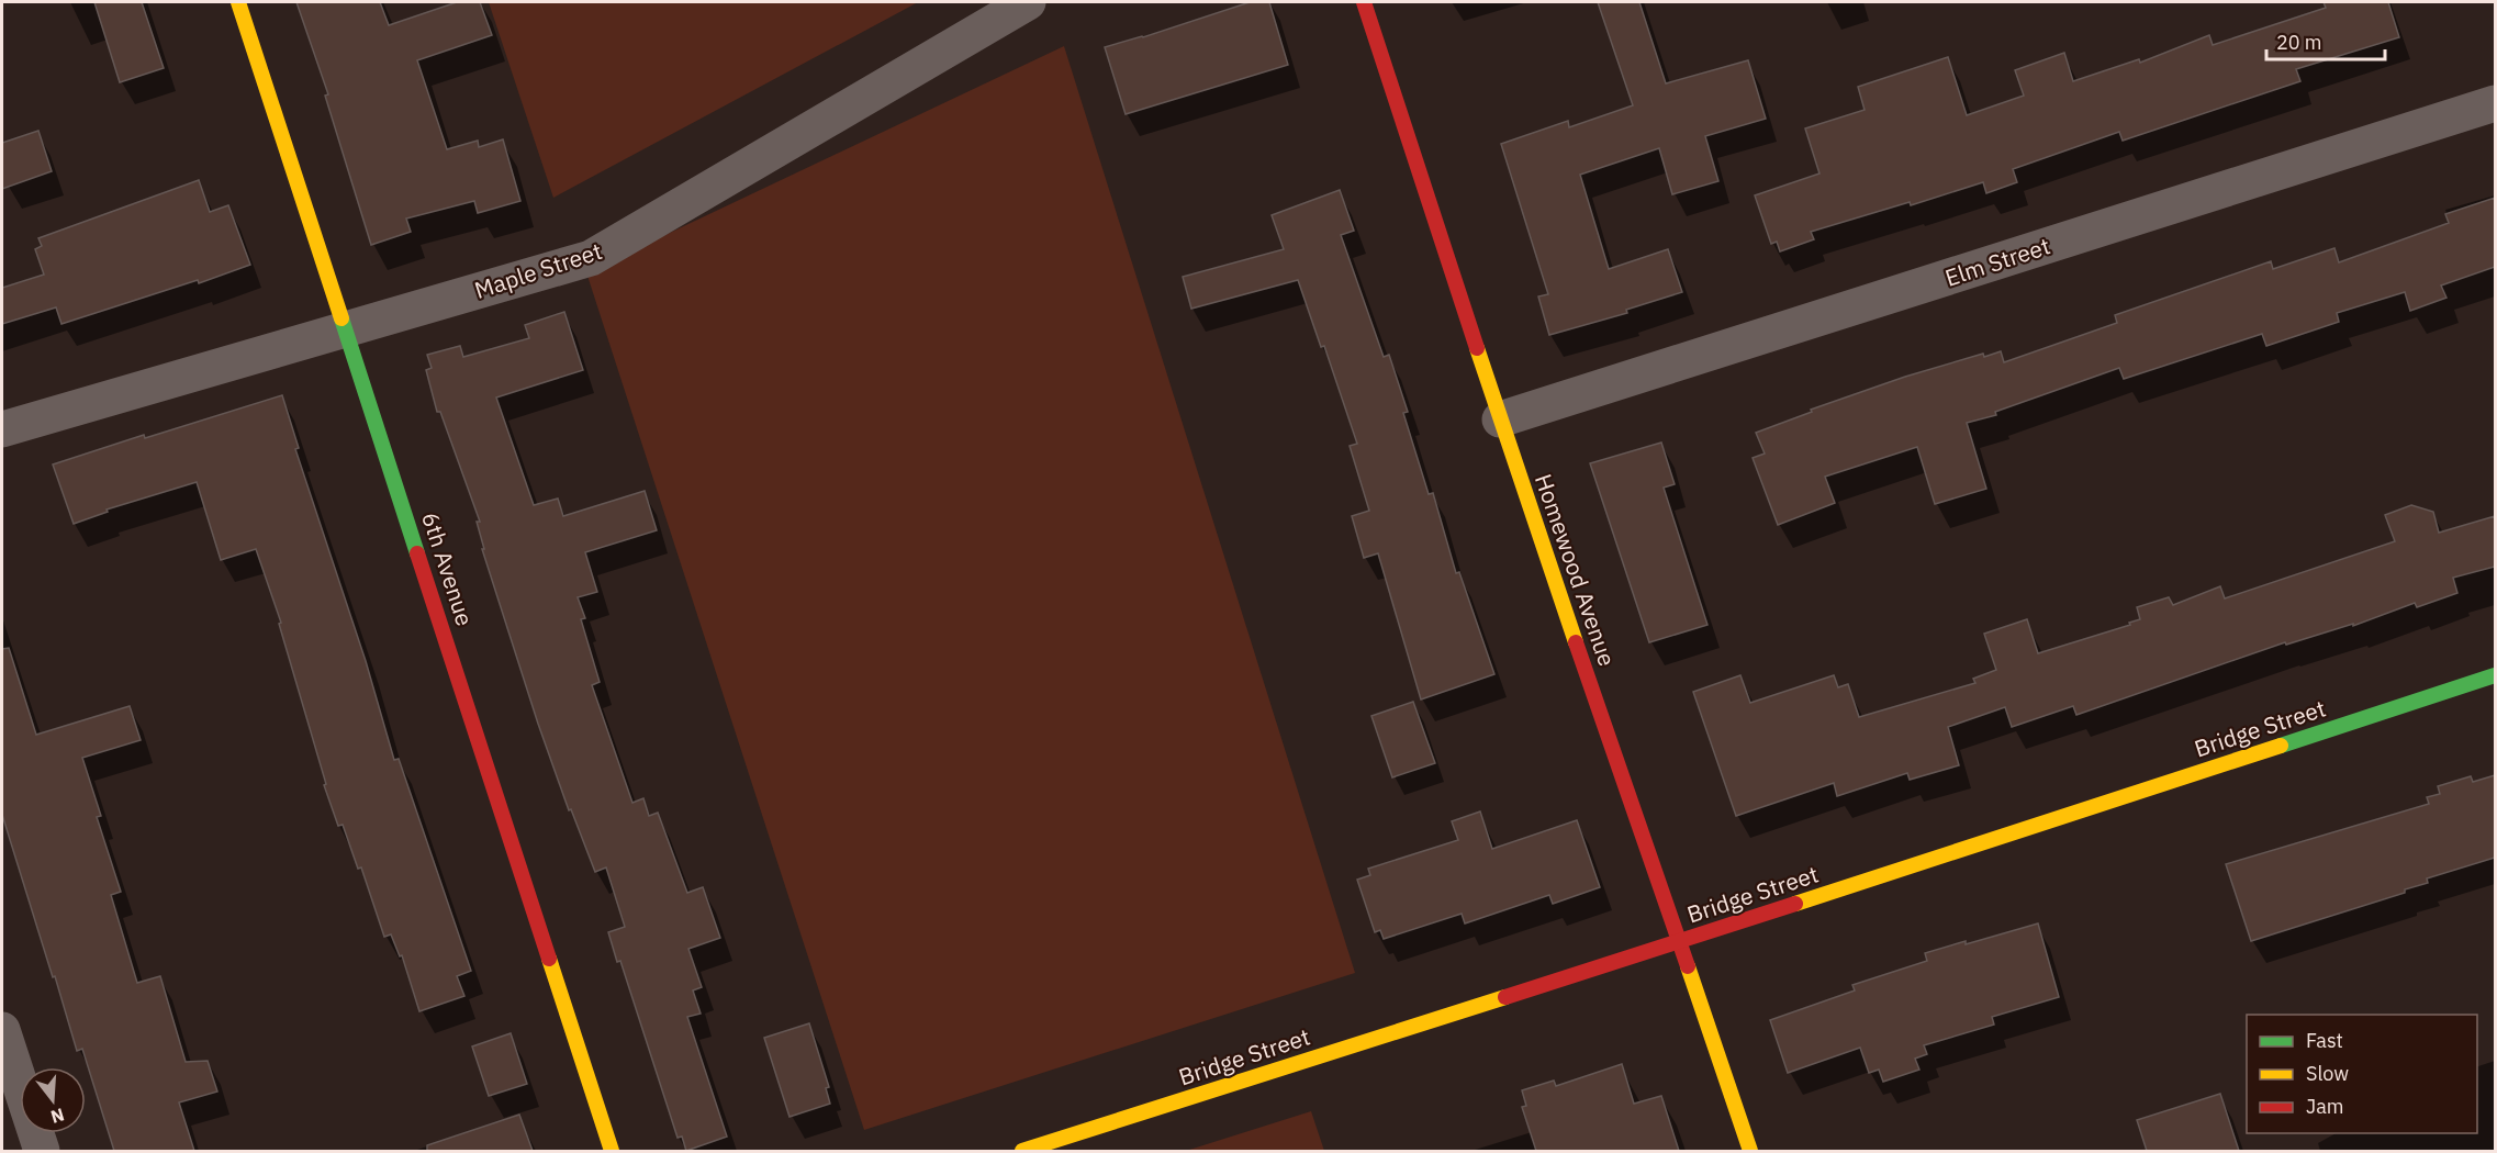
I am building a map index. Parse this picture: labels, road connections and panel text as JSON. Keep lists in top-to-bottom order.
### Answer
{
  "streets": {
    "street": [
      "Elm Street",
      "Maple Street",
      "6th Avenue",
      "Homewood Avenue",
      "Bridge Street"
    ]
  },
  "crossings": [
    ["Elm Street", "Homewood Avenue"],
    ["Maple Street", "6th Avenue"],
    ["Homewood Avenue", "Bridge Street"]
  ],
  "legend": ["Fast", "Slow", "Jam"],
  "scale_bar": "20 m",
  "north": "bottom"
}
